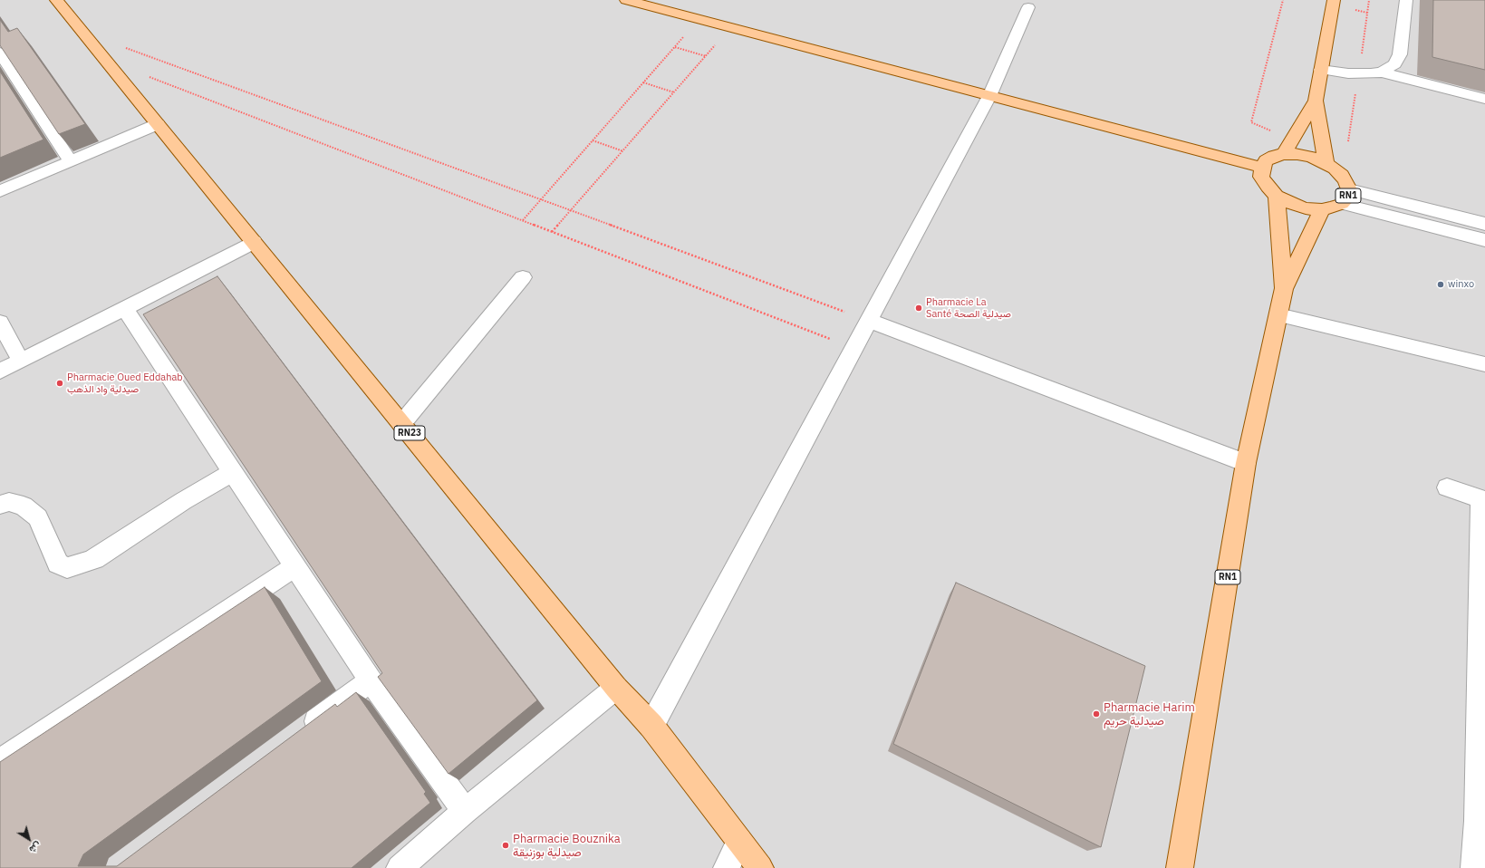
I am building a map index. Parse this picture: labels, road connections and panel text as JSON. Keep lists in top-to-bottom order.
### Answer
{
  "streets": {
    "main road": ["RN1", "RN23"]
  },
  "places": [
    "winxo",
    "Pharmacie La Santé صيدلية الصحة",
    "Pharmacie Oued Eddahab صيدلية واد الذهب",
    "Pharmacie Harim صيدلية حريم",
    "Pharmacie Bouznika صيدلية بوزنيقة"
  ],
  "north": "bottom right"
}
